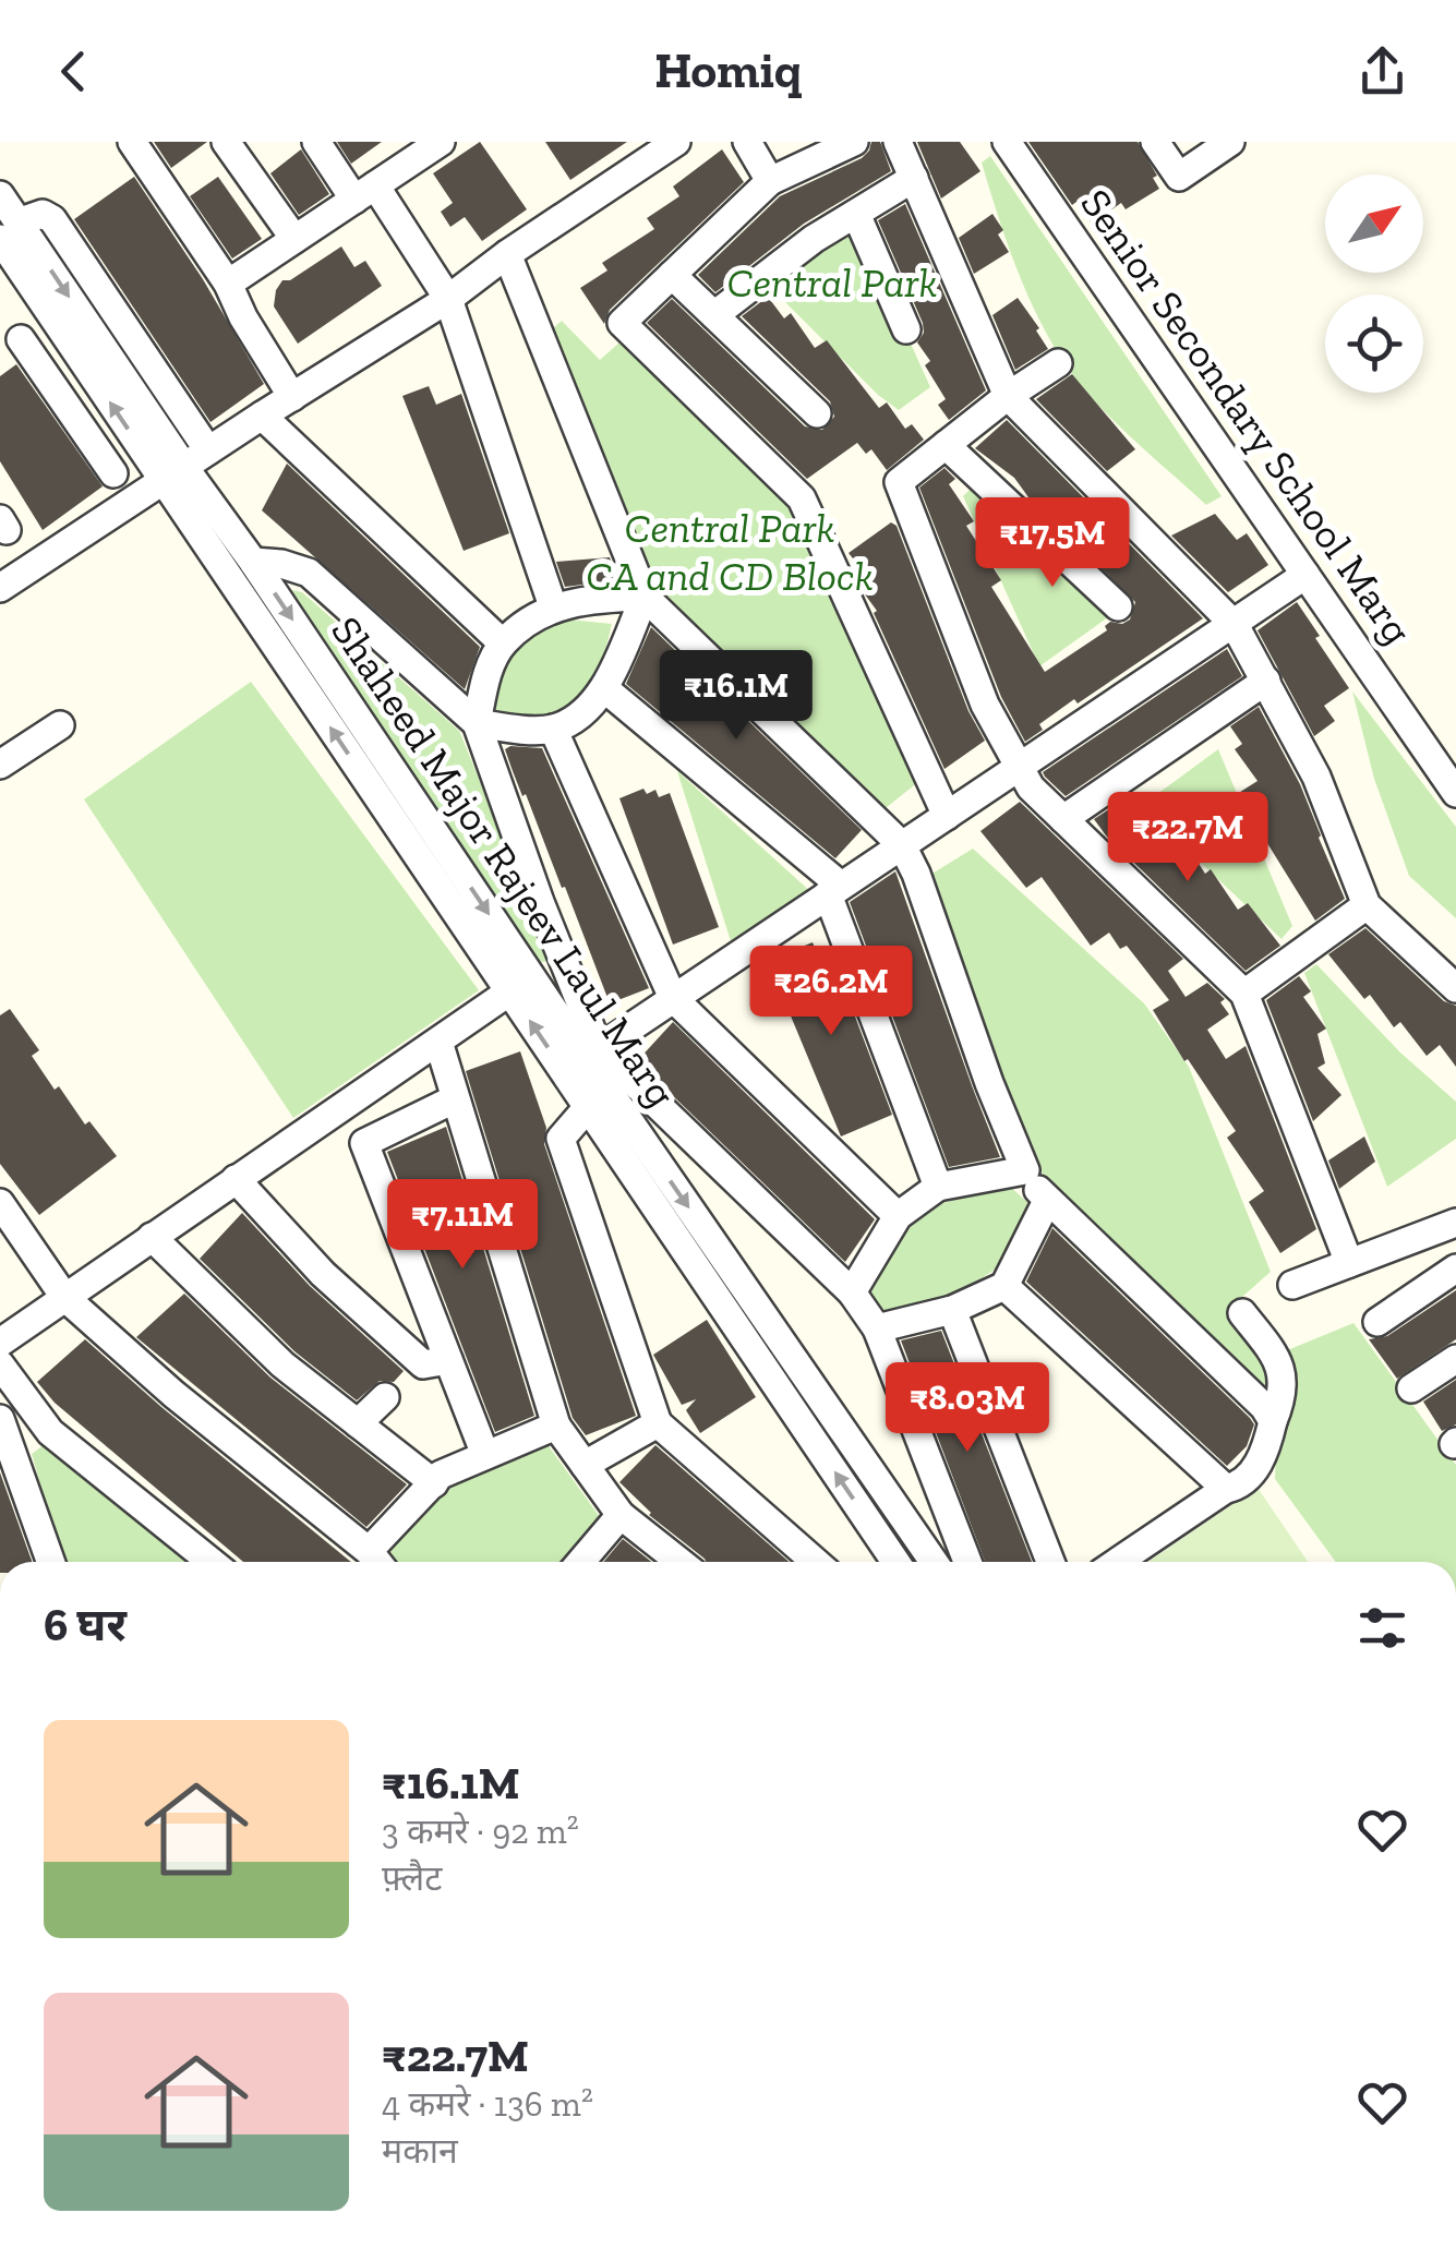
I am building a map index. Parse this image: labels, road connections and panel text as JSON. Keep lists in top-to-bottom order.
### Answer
{
  "streets": {
    "street": ["Senior Secondary School Marg", "Shaheed Major Rajeev Laul Marg"]
  },
  "parks": ["Central Park", "Central Park CA and CD Block"],
  "north": "top right",
  "page": {
    "header": "Homiq",
    "price": [
      "₹17.5M",
      "₹16.1M",
      "₹22.7M",
      "₹26.2M",
      "₹7.11M",
      "₹8.03M"
    ],
    "heading": "6 घर",
    "list": [
      {
        "name": "₹16.1M",
        "note": "3 कमरे · 92 m² · फ़्लैट"
      },
      {
        "name": "₹22.7M",
        "note": "4 कमरे · 136 m² · मकान"
      }
    ]
  }
}
